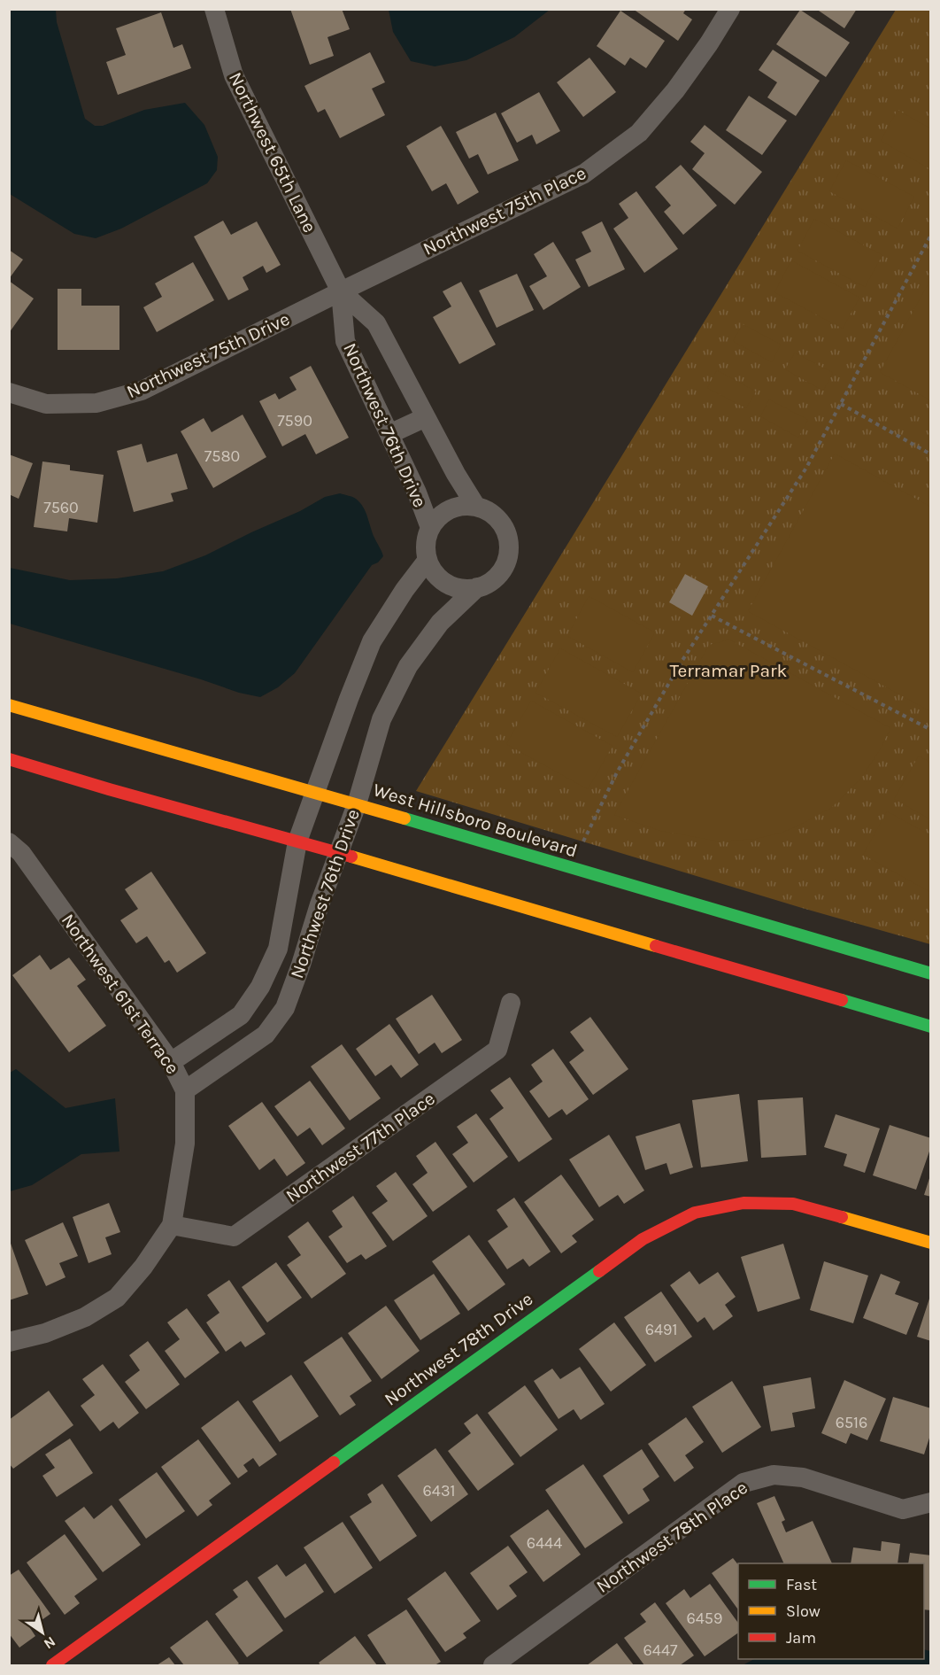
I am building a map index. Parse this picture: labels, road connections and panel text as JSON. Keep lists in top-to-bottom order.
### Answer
{
  "streets": {
    "street": [
      "Northwest 65th Lane",
      "Northwest 75th Place",
      "Northwest 75th Drive",
      "Northwest 76th Drive",
      "West Hillsboro Boulevard",
      "Northwest 61st Terrace",
      "Northwest 77th Place",
      "Northwest 78th Drive",
      "Northwest 78th Place"
    ]
  },
  "crossings": [
    ["Northwest 65th Lane", "Northwest 75th Place"],
    ["Northwest 65th Lane", "Northwest 75th Drive"],
    ["Northwest 65th Lane", "Northwest 76th Drive"],
    ["Northwest 75th Place", "Northwest 75th Drive"],
    ["Northwest 75th Place", "Northwest 76th Drive"],
    ["Northwest 75th Drive", "Northwest 76th Drive"],
    ["Northwest 76th Drive", "West Hillsboro Boulevard"],
    ["Northwest 76th Drive", "Northwest 61st Terrace"],
    ["Northwest 61st Terrace", "Northwest 77th Place"]
  ],
  "parks": ["Terramar Park"],
  "house_numbers": [
    "7590",
    "7580",
    "7560",
    "6491",
    "6516",
    "6431",
    "6444",
    "6459",
    "6447"
  ],
  "legend": ["Fast", "Slow", "Jam"],
  "north": "bottom right"
}
